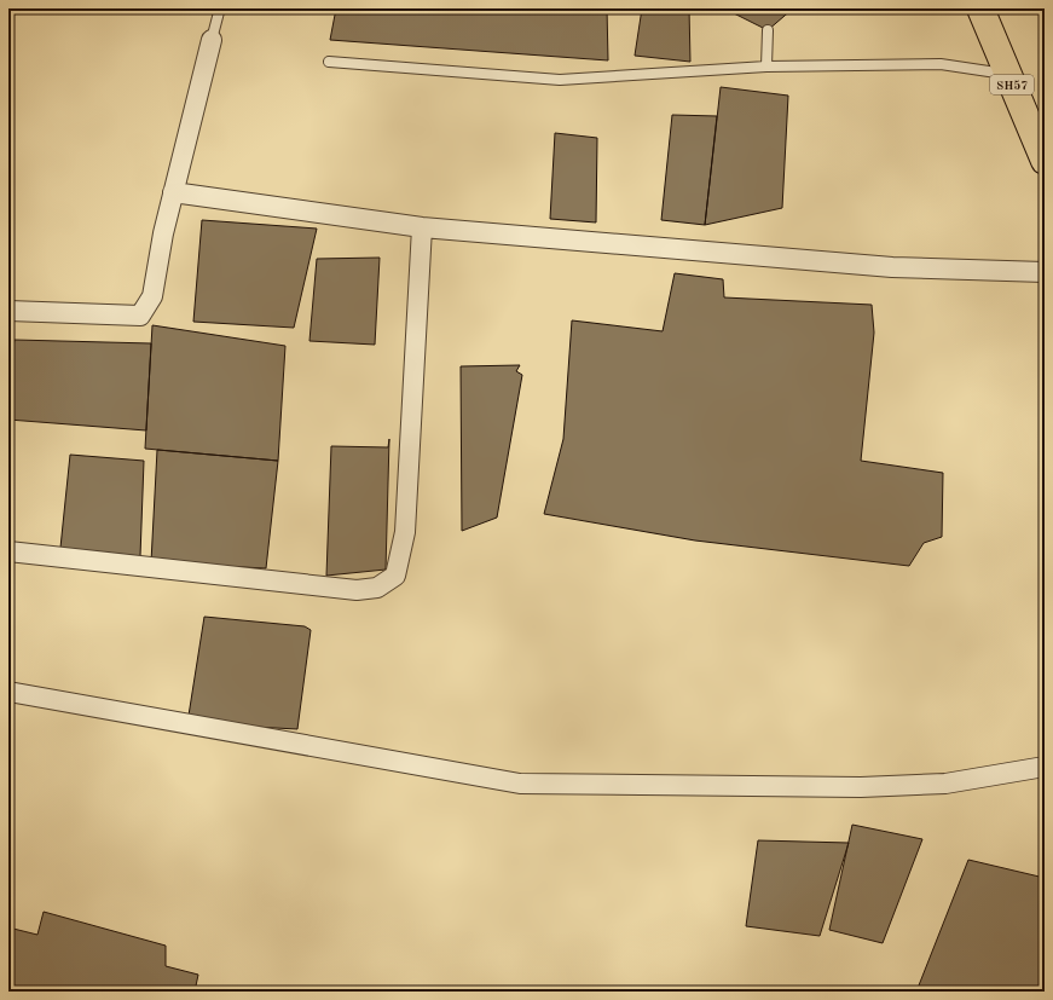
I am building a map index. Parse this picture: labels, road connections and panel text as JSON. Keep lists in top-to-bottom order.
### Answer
{
  "streets": {
    "main road": ["SH57"]
  }
}
